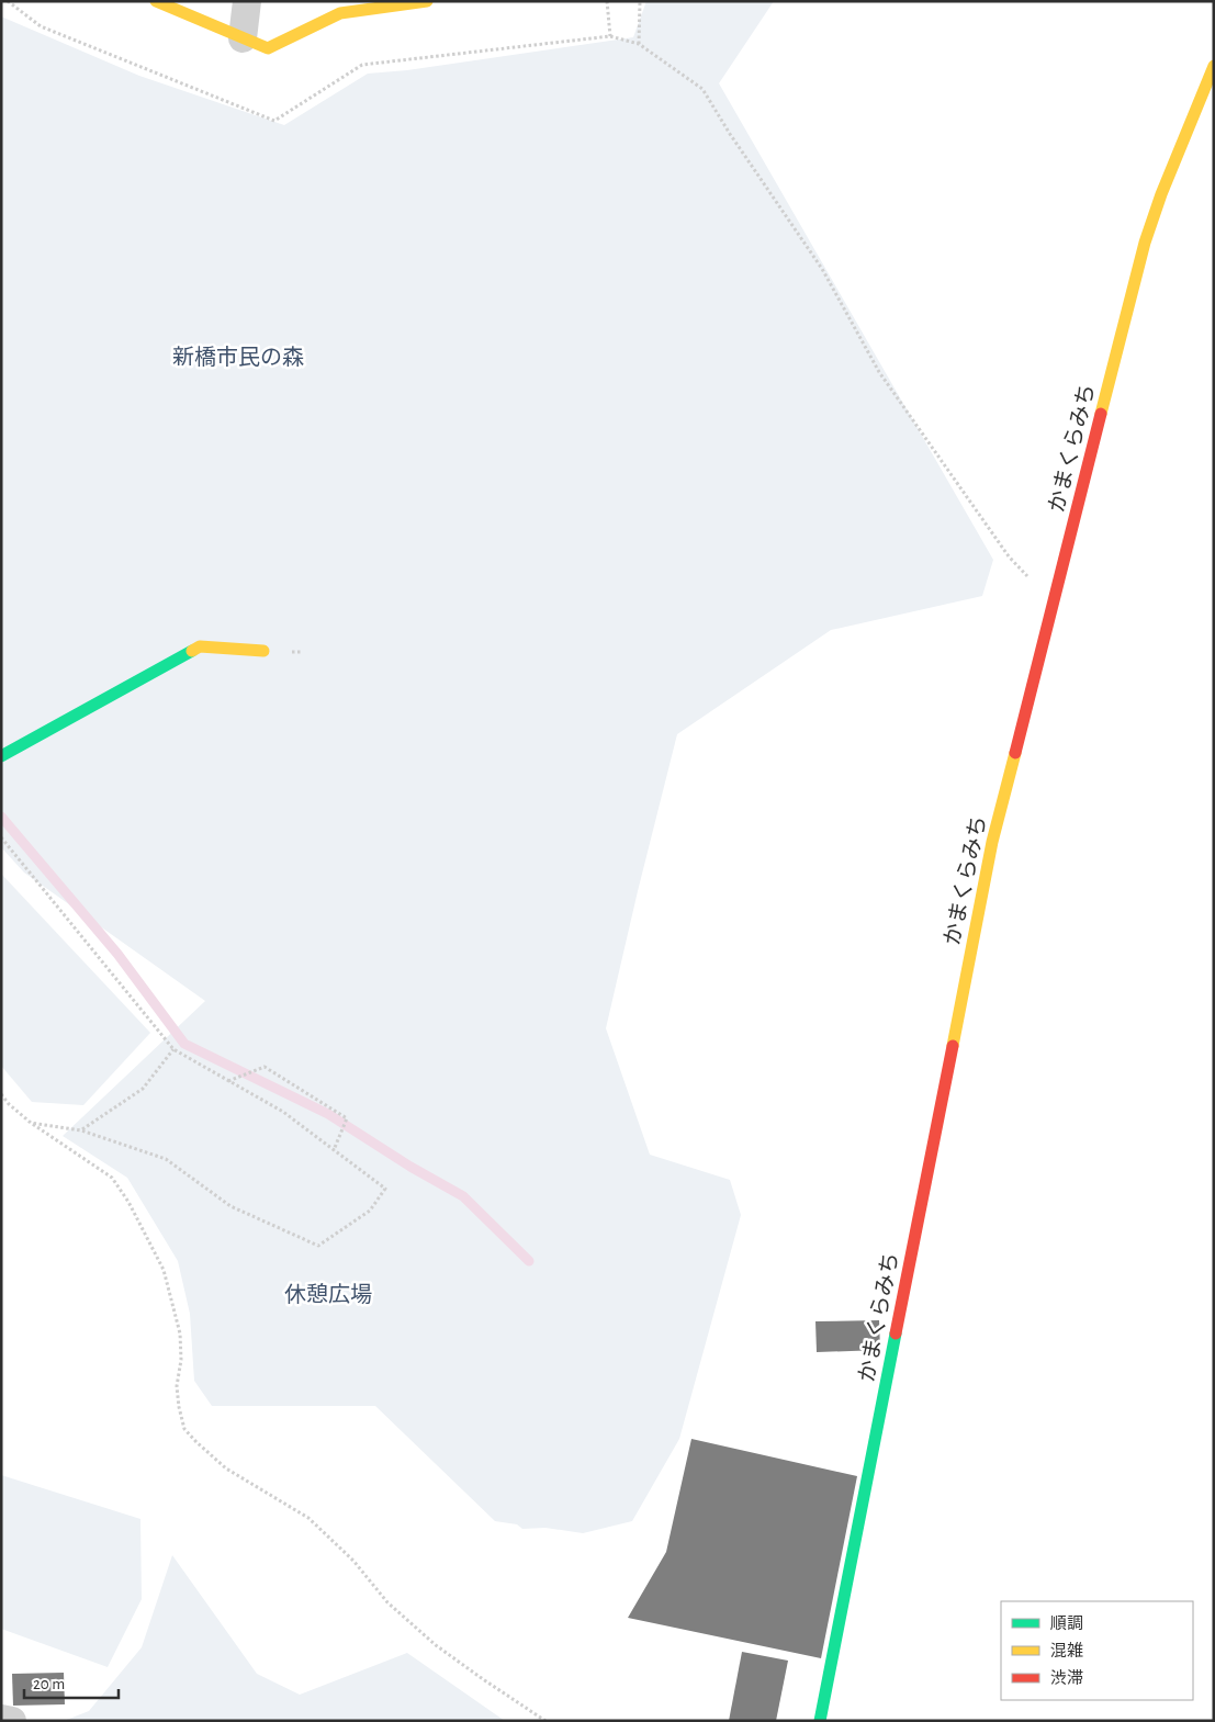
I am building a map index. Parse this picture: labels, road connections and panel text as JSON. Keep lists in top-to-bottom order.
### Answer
{
  "streets": {
    "main road": ["かまくらみち"]
  },
  "parks": ["新橋市民の森", "休憩広場"],
  "legend": ["順調", "混雑", "渋滞"],
  "scale_bar": "20 m"
}
